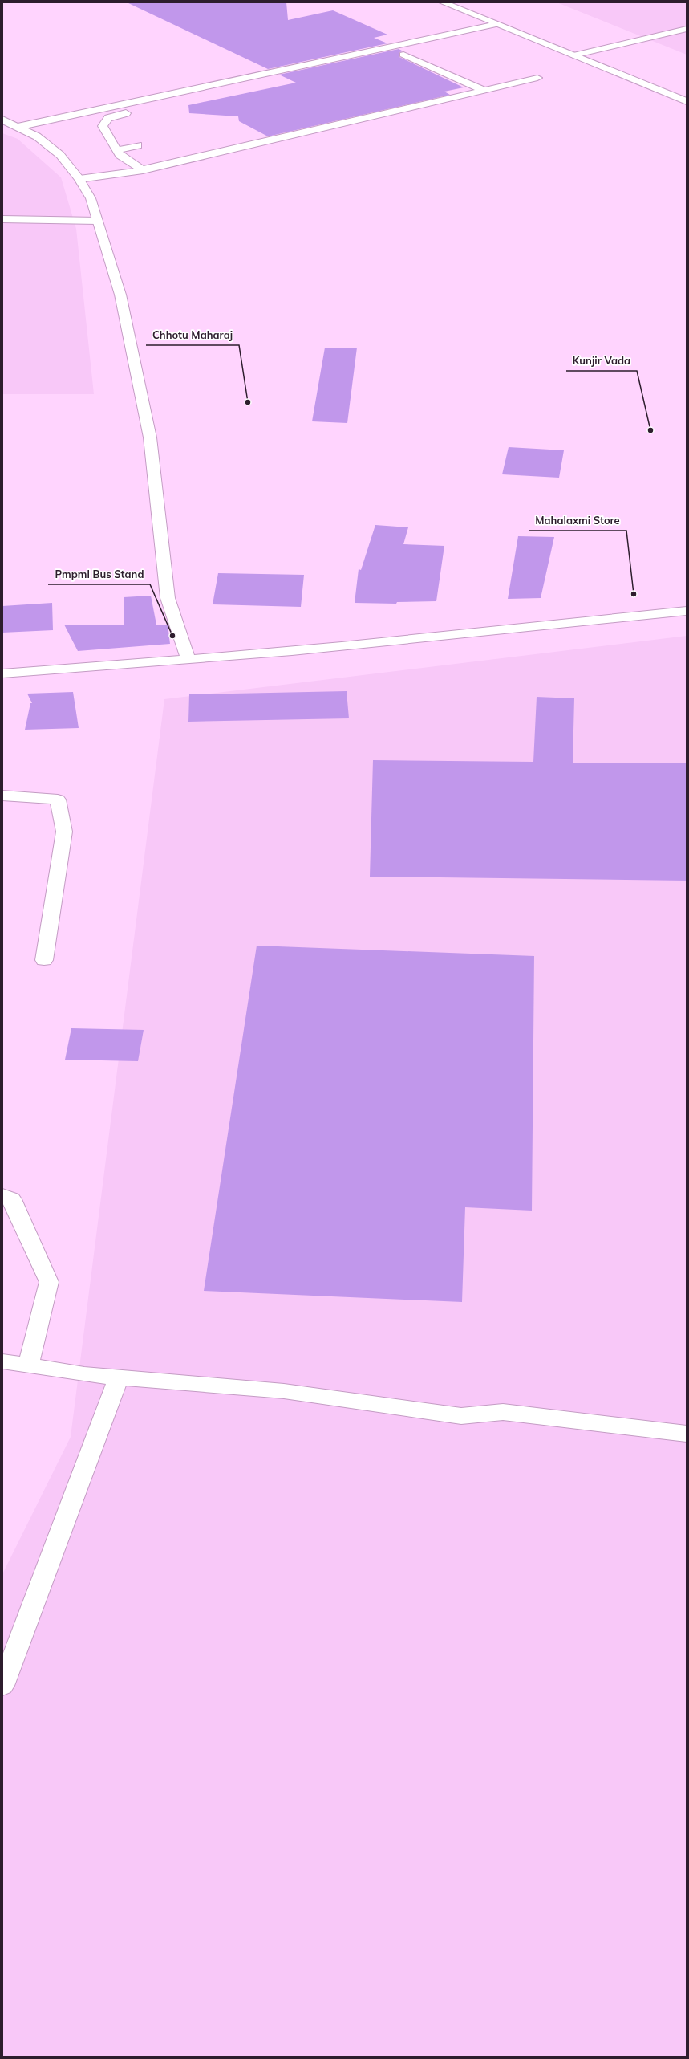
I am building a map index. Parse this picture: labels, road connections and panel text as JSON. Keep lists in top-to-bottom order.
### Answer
{
  "places": [
    "Chhotu Maharaj",
    "Kunjir Vada",
    "Mahalaxmi Store",
    "Pmpml Bus Stand"
  ]
}
